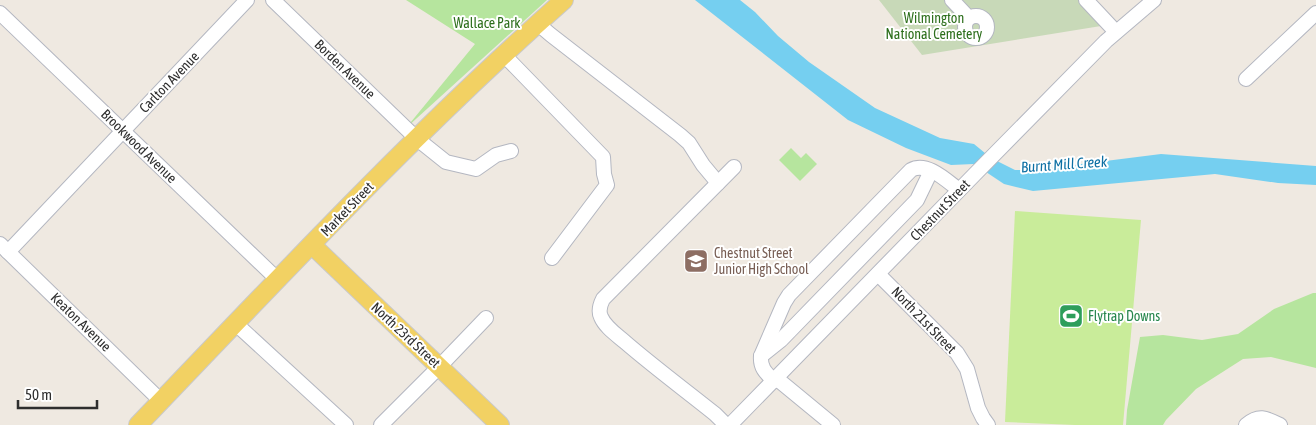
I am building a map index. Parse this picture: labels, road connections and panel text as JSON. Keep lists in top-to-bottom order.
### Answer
{
  "streets": {
    "main road": ["Market Street", "North 23rd Street"],
    "street": [
      "Borden Avenue",
      "Carlton Avenue",
      "Brookwood Avenue",
      "Chestnut Street",
      "North 21st Street",
      "Keaton Avenue"
    ]
  },
  "crossings": [
    ["Borden Avenue", "Market Street"],
    ["Carlton Avenue", "Brookwood Avenue"],
    ["Carlton Avenue", "Keaton Avenue"],
    ["Brookwood Avenue", "Market Street"],
    ["Market Street", "Keaton Avenue"],
    ["Market Street", "North 23rd Street"],
    ["Chestnut Street", "North 21st Street"]
  ],
  "water": ["Burnt Mill Creek"],
  "parks": ["Wilmington National Cemetery", "Wallace Park"],
  "places": {
    "school or university": ["Chestnut Street Junior High School"],
    "sports": ["Flytrap Downs"]
  },
  "scale_bar": "50 m"
}
